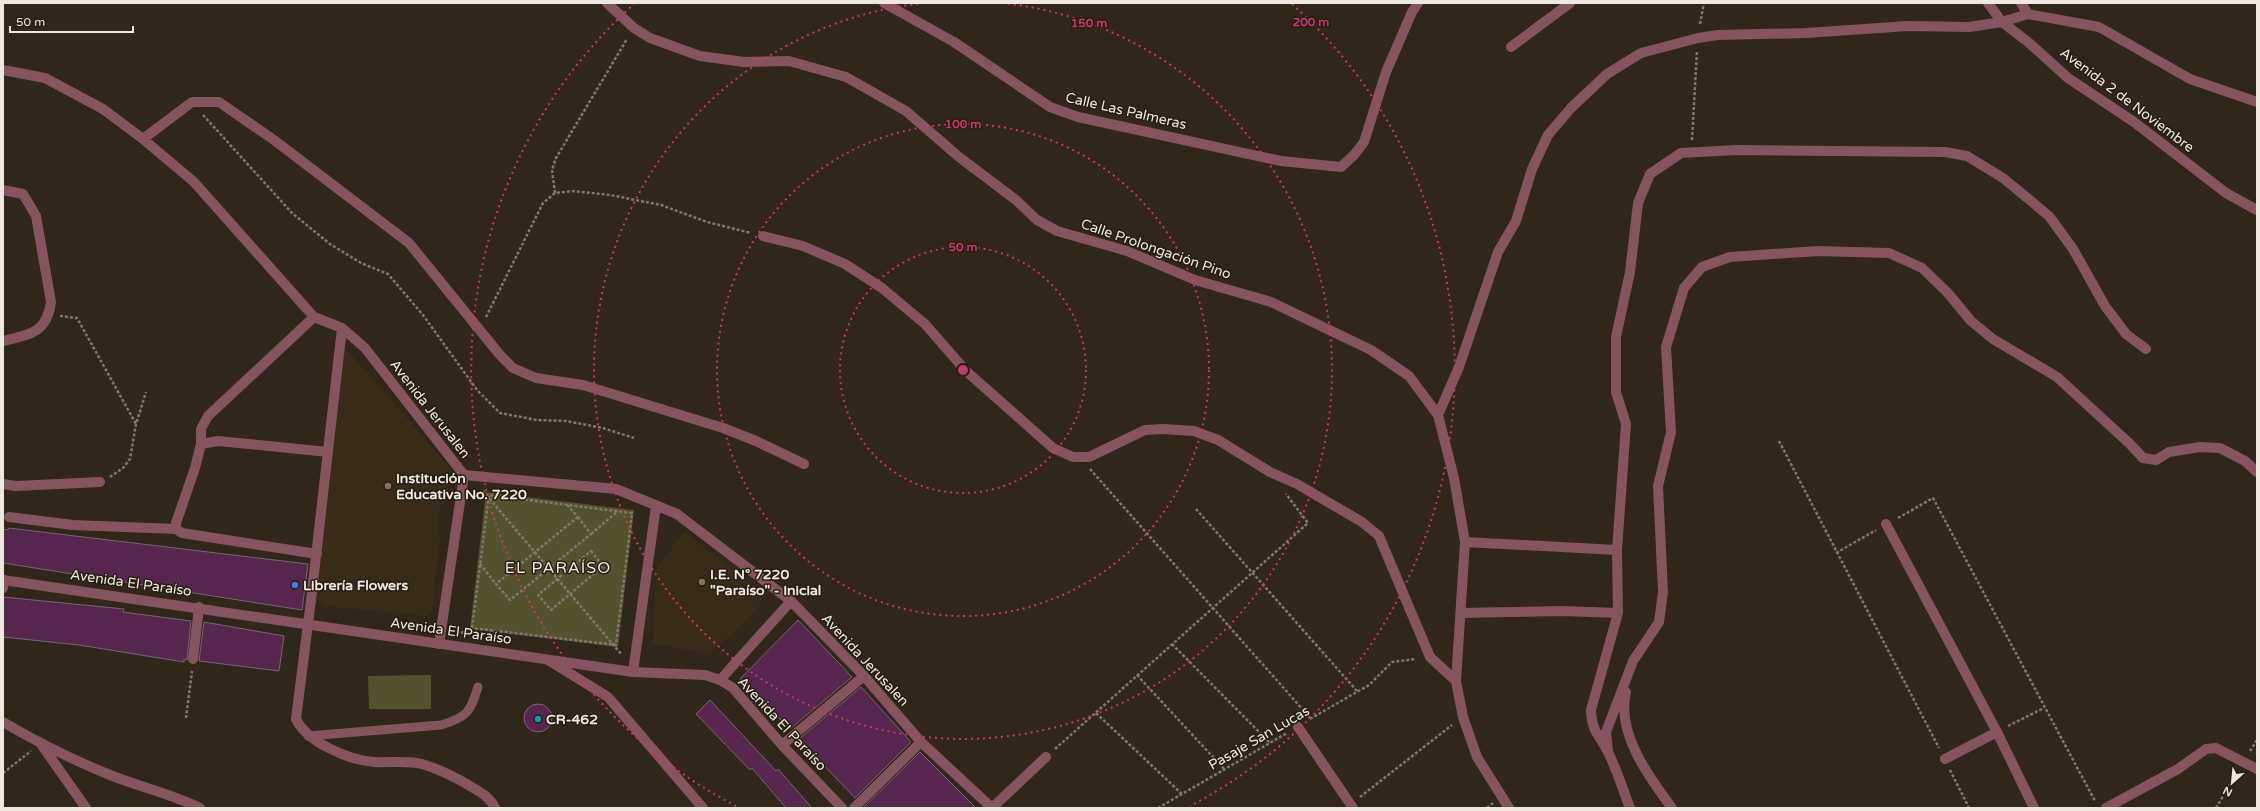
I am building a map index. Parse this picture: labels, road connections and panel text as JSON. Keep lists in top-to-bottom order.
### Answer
{
  "streets": {
    "street": [
      "Avenida 2 de Noviembre",
      "Calle Las Palmeras",
      "Calle Prolongación Pino",
      "Avenida Jerusalen",
      "Avenida El Paraíso"
    ],
    "path": ["Pasaje San Lucas"]
  },
  "districts": ["EL PARAÍSO"],
  "places": [
    "Institución Educativa No. 7220",
    "I.E. N° 7220 \"Paraíso\" - Inicial",
    "Librería Flowers",
    "CR-462"
  ],
  "scale_bar": "50 m",
  "north": "bottom left",
  "rings": [
    "200 m",
    "150 m",
    "100 m",
    "50 m"
  ]
}
